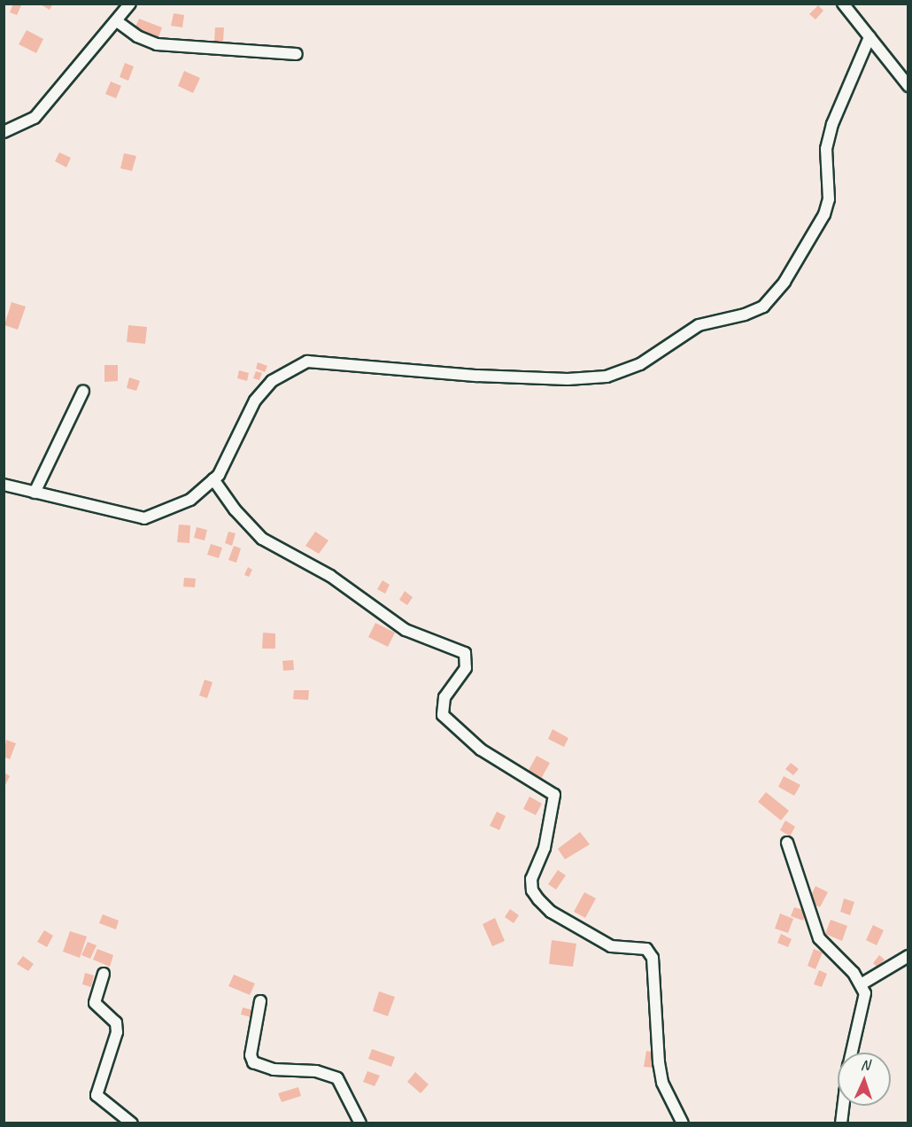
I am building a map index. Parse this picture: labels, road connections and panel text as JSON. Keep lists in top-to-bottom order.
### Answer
{
  "north": "top"
}
